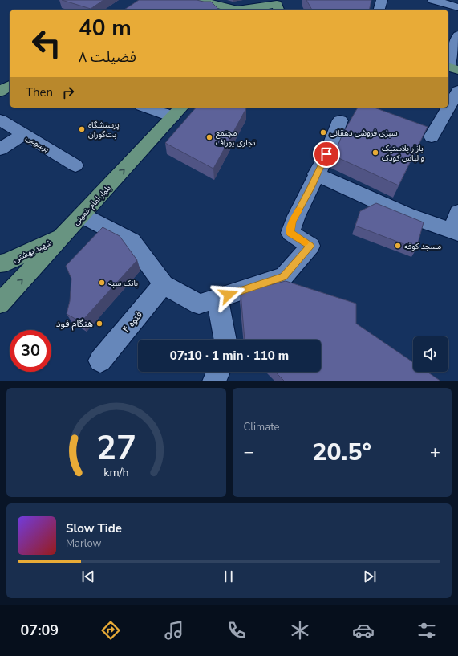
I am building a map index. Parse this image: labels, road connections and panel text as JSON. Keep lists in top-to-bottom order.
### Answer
{
  "streets": {
    "main road": ["بلوار امام خمینی", "شهید بهشتی"],
    "street": ["برسومی", "فتوه ۴"]
  },
  "crossings": [
    ["بلوار امام خمینی", "شهید بهشتی"]
  ],
  "one_way": ["بلوار امام خمینی"],
  "places": [
    "پرستشگاه بت‌گوران",
    "سبزی فروشی دهقانی",
    "مجتمع تجاری پوراف",
    "بازار پلاستیک و لباس کودک",
    "مسجد کوفه",
    "بانک سپه",
    "هنگام فود"
  ],
  "page": {
    "turn": ["40 m", "فضیلت ۸"],
    "then": "Then",
    "limit": "30",
    "trip": "07:10 · 1 min · 110 m",
    "tile": "Climate",
    "heat": ["−", "20.5°", "+"],
    "song": ["Slow Tide", "Marlow"],
    "tabs": "07:09",
    "gauge": ["27", "km/h"]
  }
}
